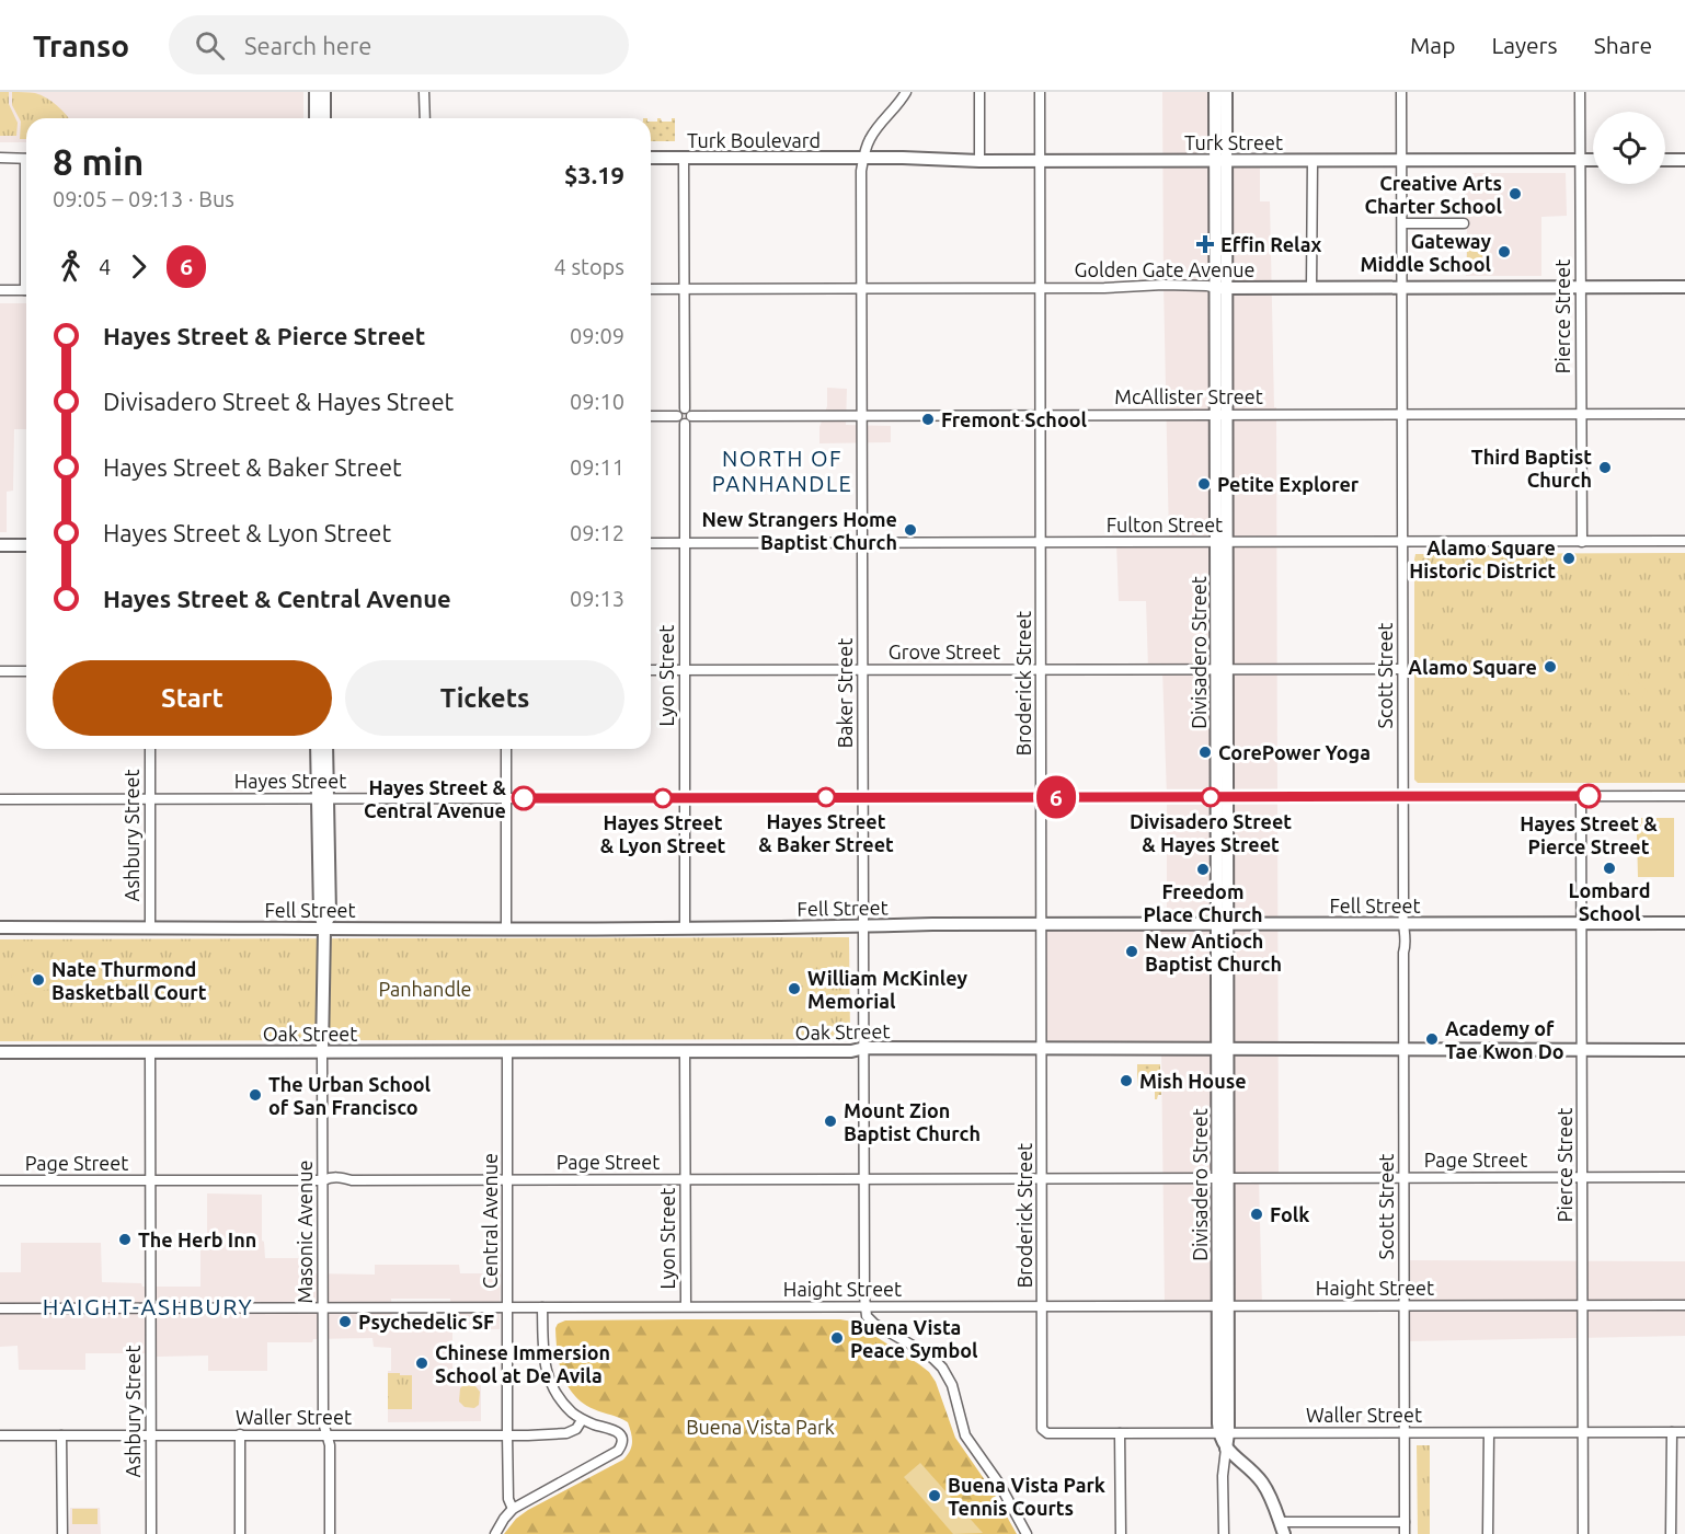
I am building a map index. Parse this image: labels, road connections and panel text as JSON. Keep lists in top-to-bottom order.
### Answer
{
  "streets": {
    "main road": [
      "Turk Boulevard",
      "Turk Street",
      "Golden Gate Avenue",
      "Divisadero Street",
      "Fell Street",
      "Oak Street",
      "Masonic Avenue"
    ],
    "street": [
      "Pierce Street",
      "McAllister Street",
      "Fulton Street",
      "Grove Street",
      "Lyon Street",
      "Scott Street",
      "Broderick Street",
      "Baker Street",
      "Hayes Street",
      "Ashbury Street",
      "Page Street",
      "Central Avenue",
      "Haight Street",
      "Waller Street"
    ]
  },
  "crossings": [
    ["Turk Boulevard", "Turk Street"],
    ["Turk Boulevard", "Lyon Street"],
    ["Turk Boulevard", "Baker Street"],
    ["Turk Street", "Pierce Street"],
    ["Turk Street", "Divisadero Street"],
    ["Turk Street", "Scott Street"],
    ["Turk Street", "Broderick Street"],
    ["Turk Street", "Baker Street"],
    ["Golden Gate Avenue", "Pierce Street"],
    ["Golden Gate Avenue", "Divisadero Street"],
    ["Golden Gate Avenue", "Lyon Street"],
    ["Golden Gate Avenue", "Scott Street"],
    ["Golden Gate Avenue", "Broderick Street"],
    ["Golden Gate Avenue", "Baker Street"],
    ["Pierce Street", "McAllister Street"],
    ["Pierce Street", "Fulton Street"],
    ["Pierce Street", "Hayes Street"],
    ["Pierce Street", "Fell Street"],
    ["Pierce Street", "Oak Street"],
    ["Pierce Street", "Page Street"],
    ["Pierce Street", "Haight Street"],
    ["Pierce Street", "Waller Street"],
    ["McAllister Street", "Divisadero Street"],
    ["McAllister Street", "Lyon Street"],
    ["McAllister Street", "Scott Street"],
    ["McAllister Street", "Broderick Street"],
    ["McAllister Street", "Baker Street"],
    ["Fulton Street", "Divisadero Street"],
    ["Fulton Street", "Lyon Street"],
    ["Fulton Street", "Scott Street"],
    ["Fulton Street", "Broderick Street"],
    ["Fulton Street", "Baker Street"],
    ["Grove Street", "Divisadero Street"],
    ["Grove Street", "Lyon Street"],
    ["Grove Street", "Scott Street"],
    ["Grove Street", "Broderick Street"],
    ["Grove Street", "Baker Street"],
    ["Divisadero Street", "Hayes Street"],
    ["Divisadero Street", "Fell Street"],
    ["Divisadero Street", "Oak Street"],
    ["Divisadero Street", "Page Street"],
    ["Divisadero Street", "Haight Street"],
    ["Divisadero Street", "Waller Street"],
    ["Lyon Street", "Hayes Street"],
    ["Lyon Street", "Fell Street"],
    ["Lyon Street", "Oak Street"],
    ["Lyon Street", "Page Street"],
    ["Lyon Street", "Haight Street"],
    ["Scott Street", "Hayes Street"],
    ["Scott Street", "Fell Street"],
    ["Scott Street", "Oak Street"],
    ["Scott Street", "Page Street"],
    ["Scott Street", "Haight Street"],
    ["Scott Street", "Waller Street"],
    ["Broderick Street", "Hayes Street"],
    ["Broderick Street", "Fell Street"],
    ["Broderick Street", "Oak Street"],
    ["Broderick Street", "Page Street"],
    ["Broderick Street", "Haight Street"],
    ["Broderick Street", "Waller Street"],
    ["Baker Street", "Hayes Street"],
    ["Baker Street", "Fell Street"],
    ["Baker Street", "Oak Street"],
    ["Baker Street", "Page Street"],
    ["Baker Street", "Haight Street"],
    ["Hayes Street", "Ashbury Street"],
    ["Hayes Street", "Masonic Avenue"],
    ["Ashbury Street", "Fell Street"],
    ["Ashbury Street", "Oak Street"],
    ["Ashbury Street", "Page Street"],
    ["Ashbury Street", "Haight Street"],
    ["Ashbury Street", "Waller Street"],
    ["Fell Street", "Masonic Avenue"],
    ["Oak Street", "Central Avenue"],
    ["Oak Street", "Masonic Avenue"],
    ["Page Street", "Central Avenue"],
    ["Page Street", "Masonic Avenue"],
    ["Central Avenue", "Haight Street"],
    ["Central Avenue", "Waller Street"],
    ["Masonic Avenue", "Haight Street"],
    ["Masonic Avenue", "Waller Street"]
  ],
  "districts": ["NORTH OF PANHANDLE", "HAIGHT-ASHBURY"],
  "parks": ["Panhandle", "Buena Vista Park"],
  "places": {
    "other": [
      "Creative Arts Charter School",
      "Gateway Middle School",
      "Fremont School",
      "Third Baptist Church",
      "Petite Explorer",
      "New Strangers Home Baptist Church",
      "Alamo Square Historic District",
      "Alamo Square",
      "CorePower Yoga",
      "Hayes Street & Pierce Street",
      "Hayes Street & Baker Street",
      "Divisadero Street & Hayes Street",
      "Hayes Street & Central Avenue",
      "Hayes Street & Lyon Street",
      "Lombard School",
      "Freedom Place Church",
      "New Antioch Baptist Church",
      "Nate Thurmond Basketball Court",
      "William McKinley Memorial",
      "Academy of Tae Kwon Do",
      "Mish House",
      "The Urban School of San Francisco",
      "Mount Zion Baptist Church",
      "Folk",
      "The Herb Inn",
      "Psychedelic SF",
      "Buena Vista Peace Symbol",
      "Chinese Immersion School at De Avila",
      "Buena Vista Park Tennis Courts"
    ],
    "health": ["Effin Relax"]
  },
  "lines": ["bus line 6"],
  "page": {
    "header": "Transo",
    "search": "Search here",
    "nav": ["Map", "Layers", "Share"],
    "on_map": "6",
    "heading": ["8 min", "09:05 – 09:13 · Bus", "$3.19"],
    "legs": ["4", "6", "4 stops"],
    "list": [
      {
        "name": "Hayes Street & Pierce Street",
        "value": "09:09"
      },
      {
        "name": "Divisadero Street & Hayes Street",
        "value": "09:10"
      },
      {
        "name": "Hayes Street & Baker Street",
        "value": "09:11"
      },
      {
        "name": "Hayes Street & Lyon Street",
        "value": "09:12"
      },
      {
        "name": "Hayes Street & Central Avenue",
        "value": "09:13"
      }
    ],
    "buttons": ["Start", "Tickets"]
  }
}
